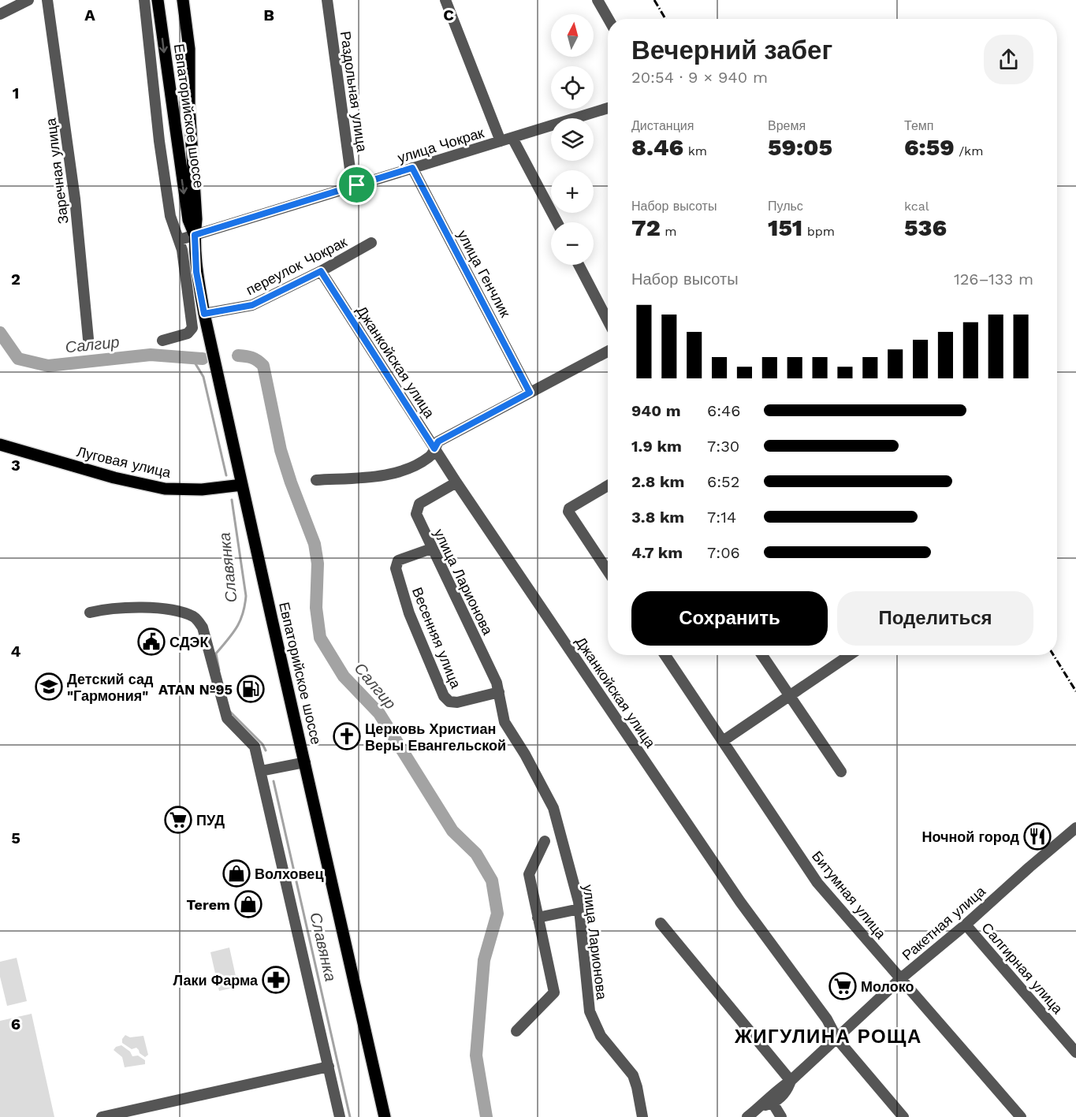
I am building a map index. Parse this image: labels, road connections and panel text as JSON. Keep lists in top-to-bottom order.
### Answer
{
  "streets": {
    "main road": ["Евпаторийское шоссе", "Луговая улица"],
    "street": [
      "Раздольная улица",
      "улица Чокрак",
      "Заречная улица",
      "переулок Чокрак",
      "улица Генчлик",
      "Джанкойская улица",
      "улица Ларионова",
      "Весенняя улица",
      "Битумная улица",
      "Ракетная улица",
      "Салгирная улица"
    ]
  },
  "crossings": [
    ["Раздольная улица", "улица Чокрак"],
    ["Евпаторийское шоссе", "улица Чокрак"],
    ["Евпаторийское шоссе", "переулок Чокрак"],
    ["Евпаторийское шоссе", "Луговая улица"],
    ["улица Чокрак", "улица Генчлик"],
    ["переулок Чокрак", "Джанкойская улица"],
    ["Джанкойская улица", "улица Ларионова"],
    ["Джанкойская улица", "Ракетная улица"],
    ["улица Ларионова", "Весенняя улица"],
    ["Битумная улица", "Ракетная улица"],
    ["Ракетная улица", "Салгирная улица"]
  ],
  "districts": ["ЖИГУЛИНА РОЩА"],
  "water": ["Салгир", "Славянка"],
  "places": {
    "public building": ["СДЭК"],
    "school or university": ["Детский сад \"Гармония\""],
    "fuel station": ["ATAN №95"],
    "church": ["Церковь Христиан Веры Евангельской"],
    "supermarket": ["ПУД", "Молоко"],
    "restaurant": ["Ночной город"],
    "shop": ["Волховец", "Terem"],
    "pharmacy": ["Лаки Фарма"]
  },
  "north": "top",
  "page": {
    "map_buttons": ["+", "−"],
    "heading": ["Вечерний забег", "20:54 · 9 × 940 m"],
    "stats": [
      ["Дистанция", "8.46 km"],
      ["Время", "59:05"],
      ["Темп", "6:59 /km"],
      ["Набор высоты", "72 m"],
      ["Пульс", "151 bpm"],
      ["kcal", "536"]
    ],
    "chart": ["Набор высоты", "126–133 m"],
    "list": [
      {
        "name": "940 m",
        "note": "6:46"
      },
      {
        "name": "1.9 km",
        "note": "7:30"
      },
      {
        "name": "2.8 km",
        "note": "6:52"
      },
      {
        "name": "3.8 km",
        "note": "7:14"
      },
      {
        "name": "4.7 km",
        "note": "7:06"
      }
    ],
    "buttons": ["Сохранить", "Поделиться"]
  },
  "grid": {
    "columns": ["A", "B", "C"],
    "rows": [
      "1",
      "2",
      "3",
      "4",
      "5",
      "6"
    ]
  }
}
